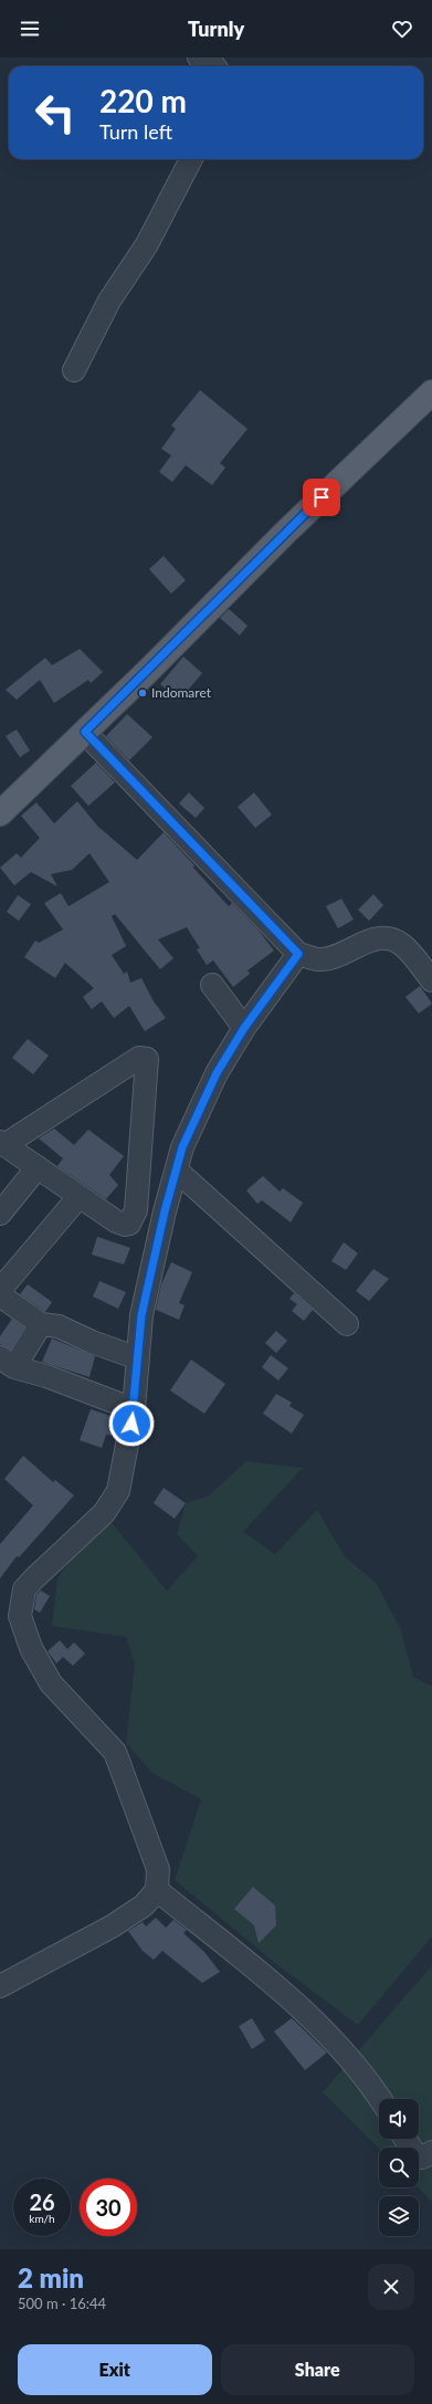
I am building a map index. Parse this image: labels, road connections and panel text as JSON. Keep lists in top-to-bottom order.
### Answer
{
  "places": ["Indomaret"],
  "page": {
    "header": "Turnly",
    "turn": ["220 m", "Turn left"],
    "speed": "26 km/h",
    "limit": "30",
    "heading": ["2 min", "500 m · 16:44"],
    "buttons": ["Exit", "Share"]
  }
}
